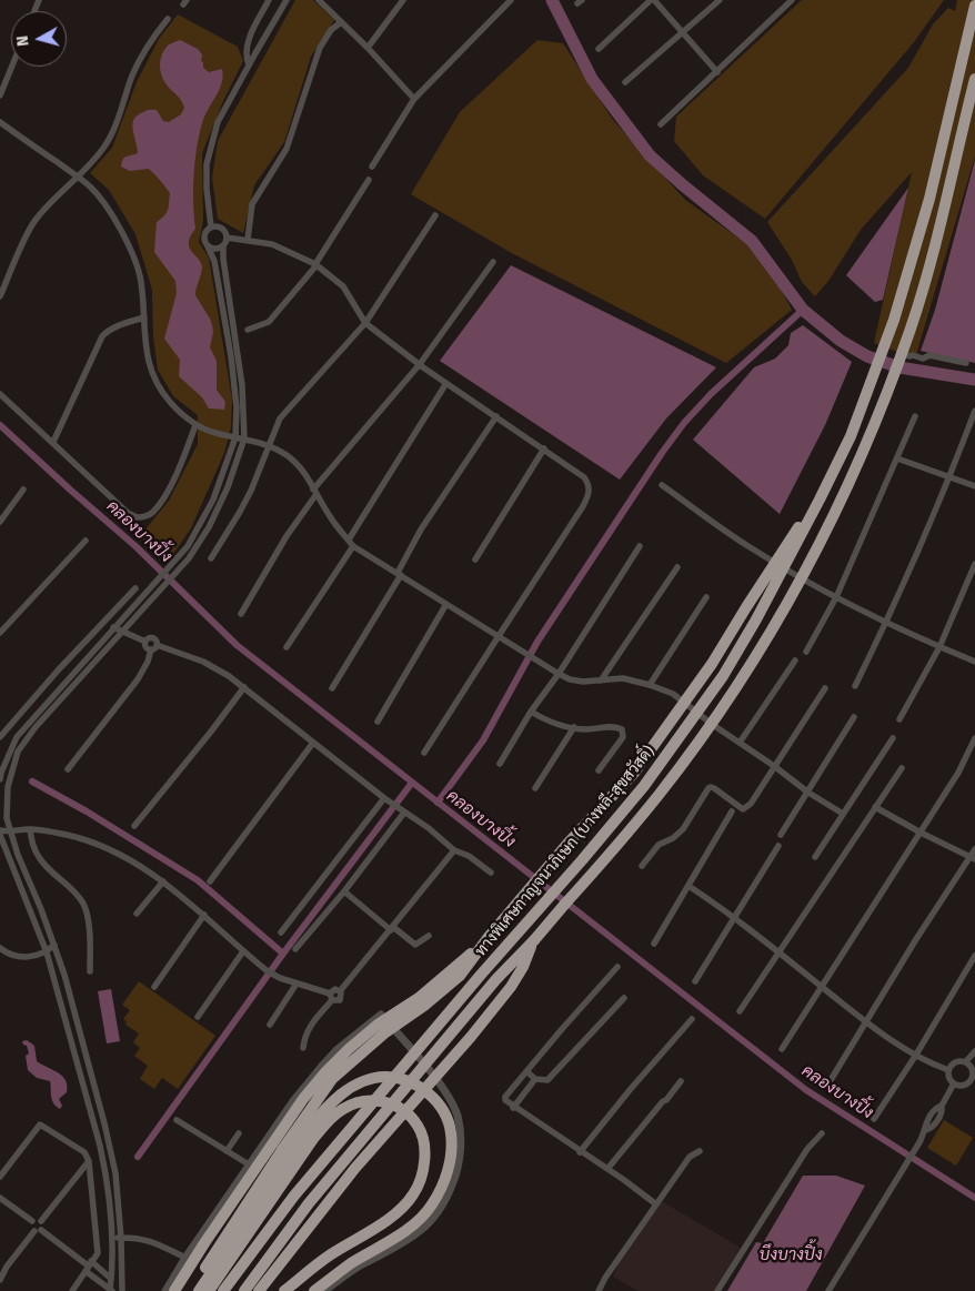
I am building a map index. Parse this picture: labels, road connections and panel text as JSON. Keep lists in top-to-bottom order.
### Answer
{
  "streets": {
    "highway": ["ทางพิเศษกาญจนาภิเษก (บางพลี-สุขสวัสดิ์)"]
  },
  "water": ["คลองบางปิ้ง", "บึงบางปิ้ง"],
  "north": "left"
}
